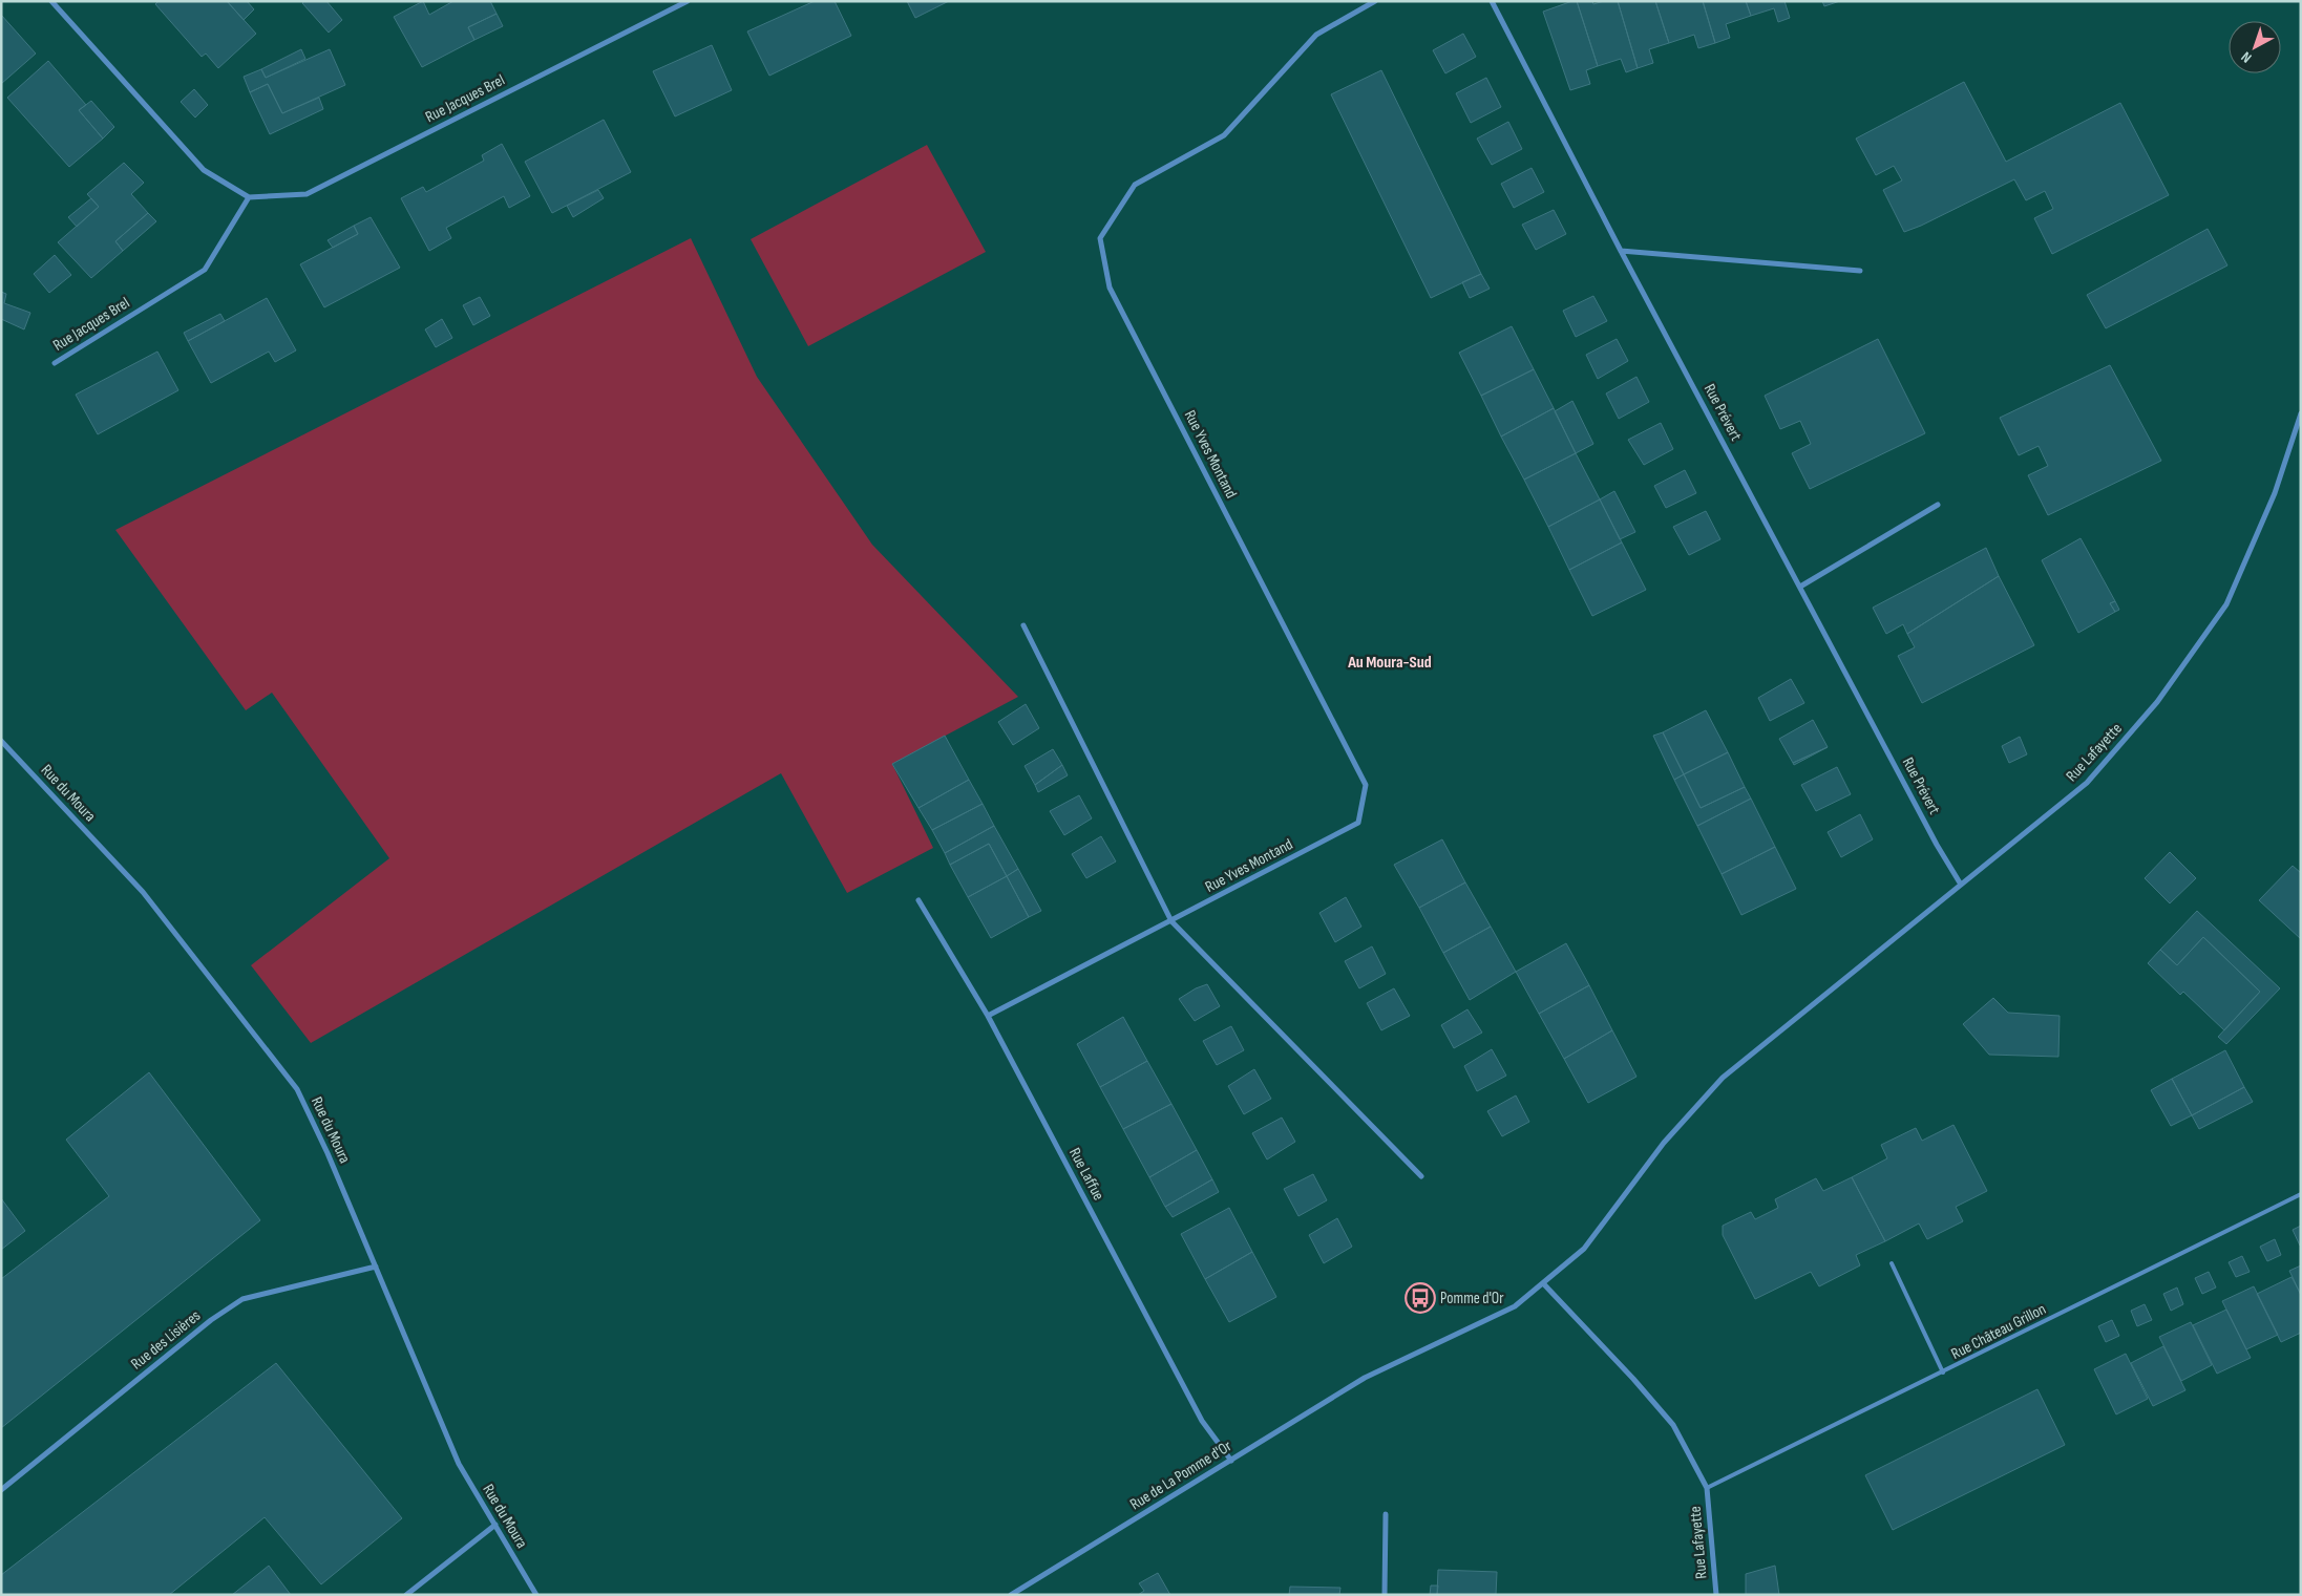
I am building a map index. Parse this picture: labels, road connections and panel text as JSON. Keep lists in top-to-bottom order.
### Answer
{
  "streets": {
    "street": [
      "Rue Jacques Brel",
      "Rue Prévert",
      "Rue Yves Montand",
      "Rue Lafayette",
      "Rue du Moura",
      "Rue Laffue",
      "Rue des Lisières",
      "Rue de La Pomme d'Or"
    ],
    "lane": ["Rue Château Grillon"]
  },
  "crossings": [
    ["Rue Prévert", "Rue Lafayette"],
    ["Rue Yves Montand", "Rue Laffue"],
    ["Rue Lafayette", "Rue Château Grillon"],
    ["Rue Lafayette", "Rue de La Pomme d'Or"],
    ["Rue du Moura", "Rue des Lisières"],
    ["Rue Laffue", "Rue de La Pomme d'Or"]
  ],
  "districts": ["Au Moura-Sud"],
  "places": {
    "bus stop": ["Pomme d'Or"]
  },
  "north": "bottom left"
}
